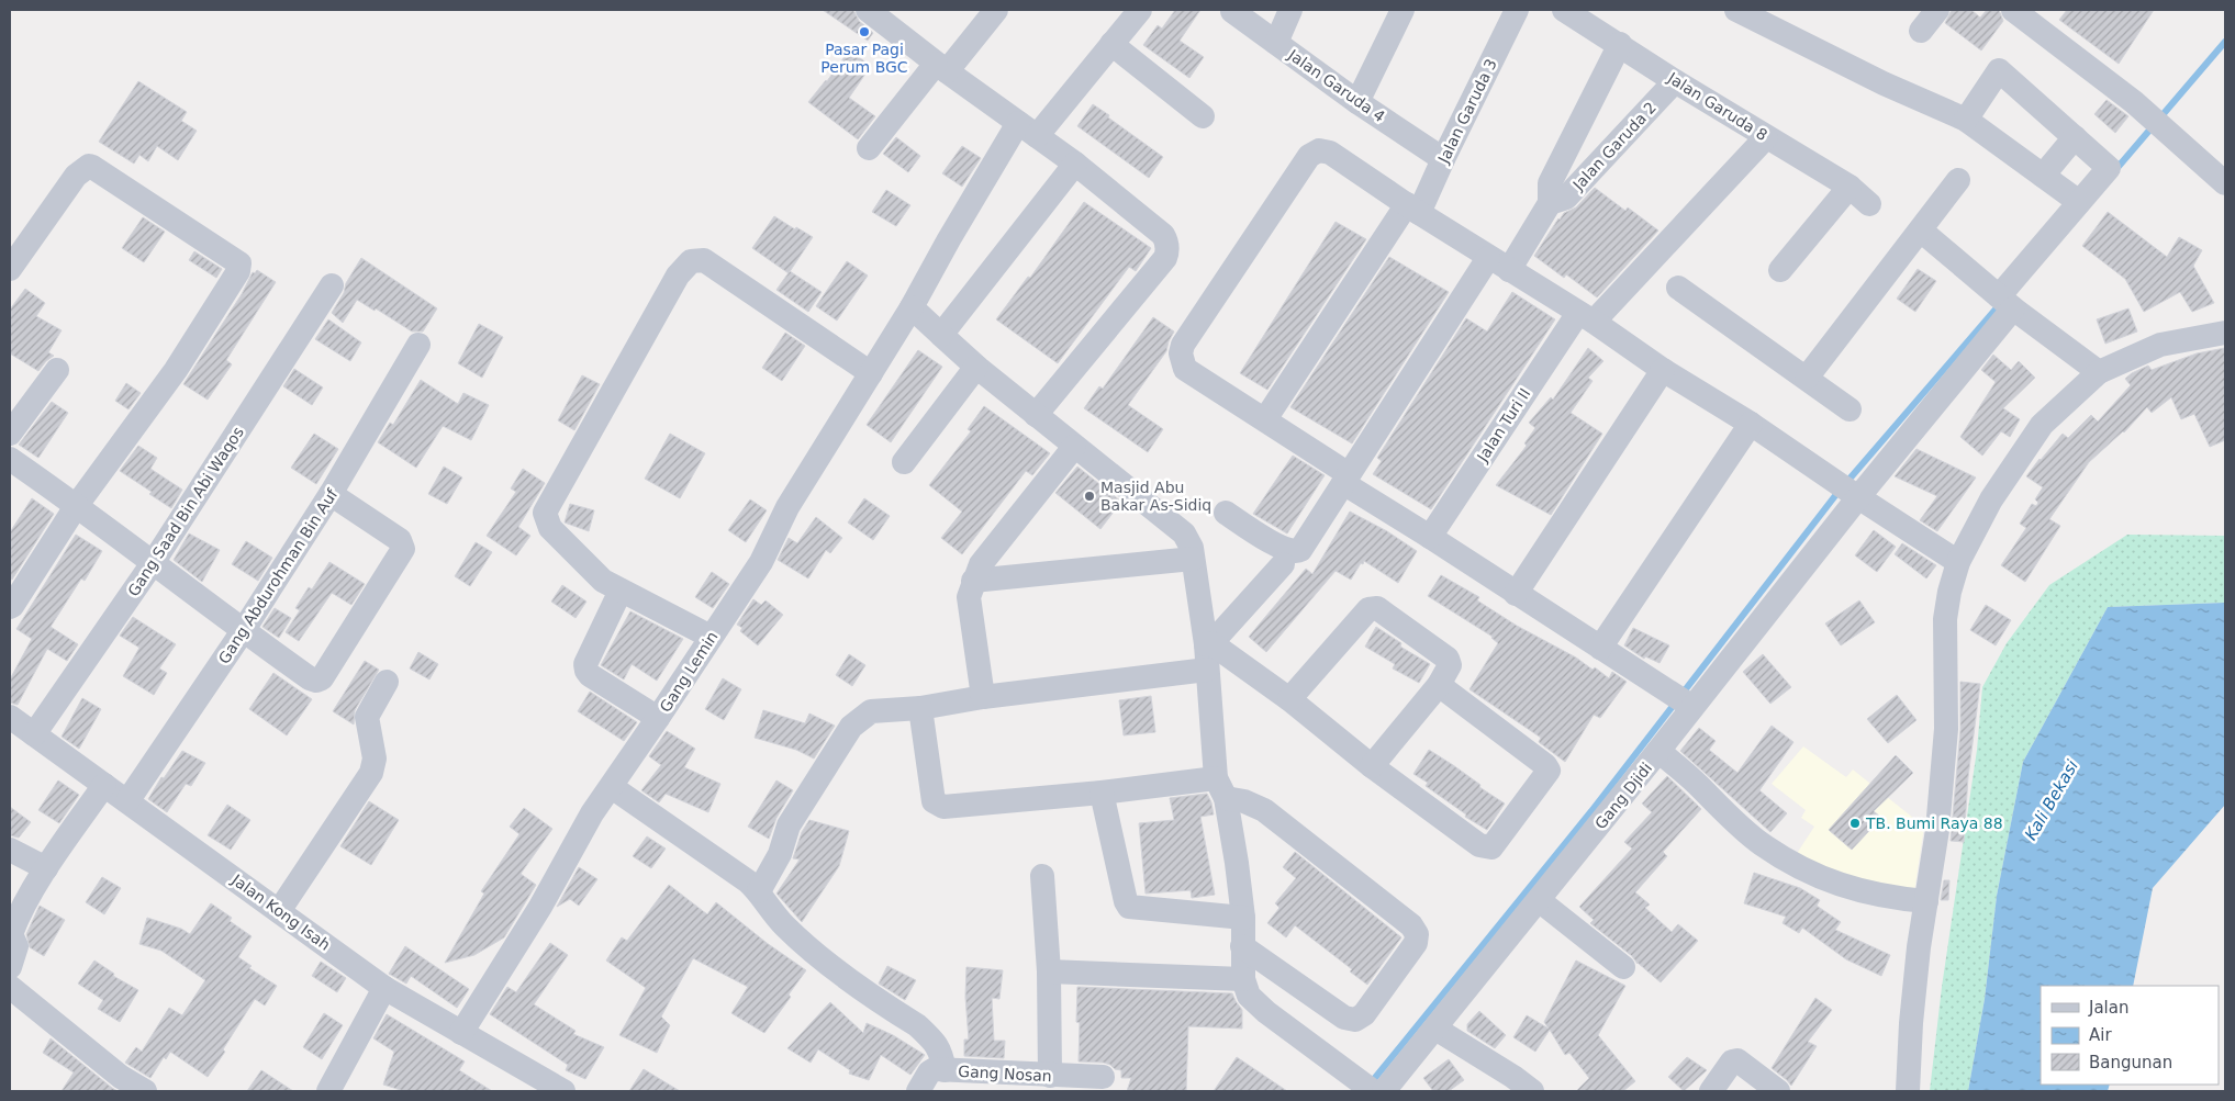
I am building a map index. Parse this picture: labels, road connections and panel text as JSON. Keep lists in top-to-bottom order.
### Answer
{
  "streets": {
    "street": [
      "Jalan Garuda 4",
      "Jalan Garuda 8",
      "Jalan Garuda 3",
      "Jalan Garuda 2",
      "Jalan Turi II",
      "Gang Saad Bin Abi Waqos",
      "Gang Abdurohman Bin Auf",
      "Gang Lemin",
      "Gang Djidi",
      "Jalan Kong Isah",
      "Gang Nosan"
    ]
  },
  "crossings": [
    ["Jalan Garuda 4", "Jalan Garuda 3"],
    ["Jalan Garuda 8", "Jalan Garuda 2"],
    ["Jalan Garuda 8", "Jalan Turi II"],
    ["Gang Saad Bin Abi Waqos", "Jalan Kong Isah"],
    ["Gang Abdurohman Bin Auf", "Jalan Kong Isah"],
    ["Gang Lemin", "Jalan Kong Isah"]
  ],
  "water": ["Kali Bekasi"],
  "places": ["Pasar Pagi Perum BGC", "Masjid Abu Bakar As-Sidiq", "TB. Bumi Raya 88"],
  "legend": ["Jalan", "Air", "Bangunan"]
}
